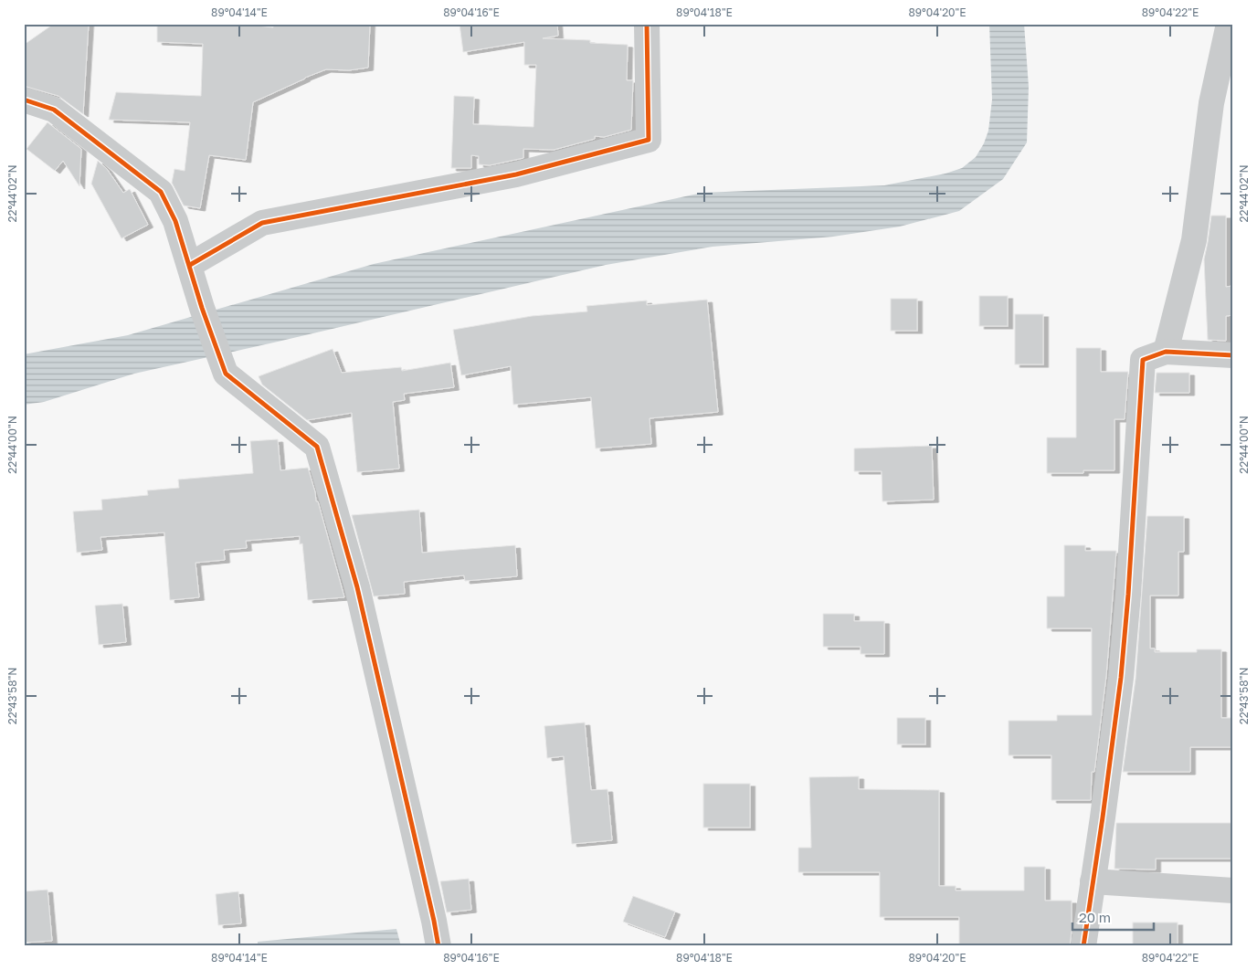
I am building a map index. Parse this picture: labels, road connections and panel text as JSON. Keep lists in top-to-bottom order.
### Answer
{
  "scale_bar": "20 m",
  "coordinates": [
    "89°04'14\"E",
    "89°04'16\"E",
    "89°04'18\"E",
    "89°04'20\"E",
    "89°04'22\"E",
    "22°44'02\"N",
    "22°44'00\"N",
    "22°43'58\"N"
  ]
}
